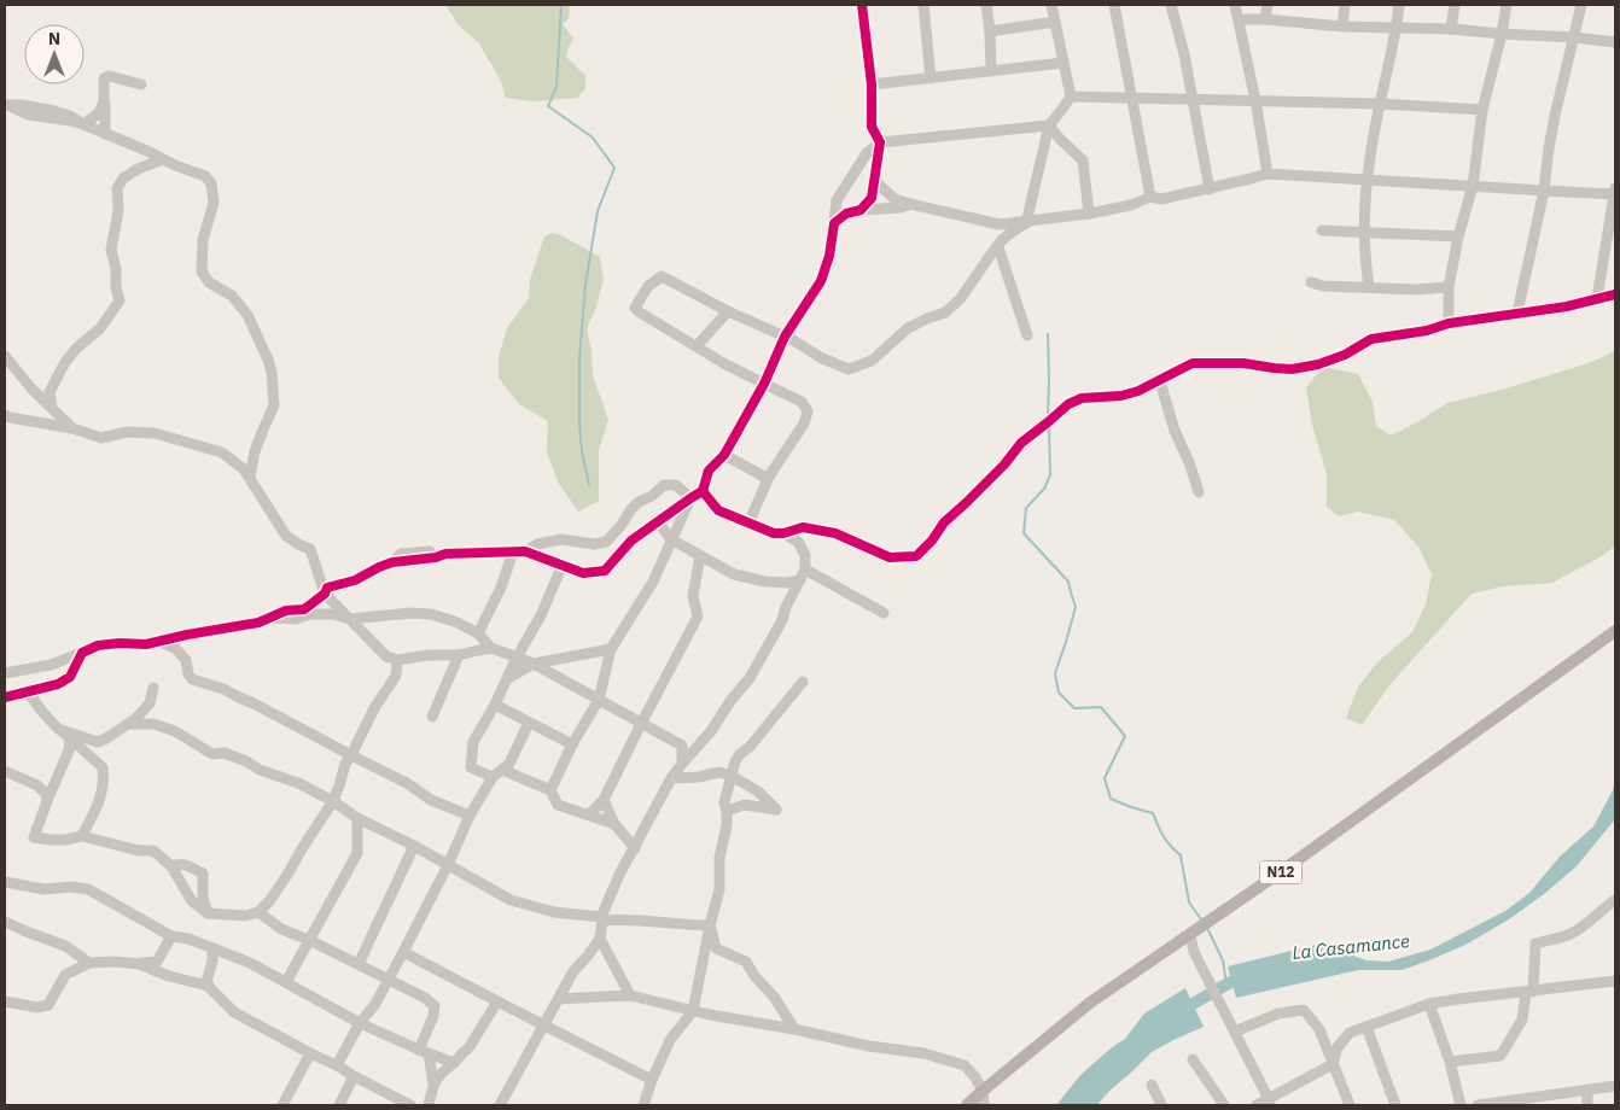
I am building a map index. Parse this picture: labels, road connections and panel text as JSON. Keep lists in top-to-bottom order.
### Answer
{
  "streets": {
    "main road": ["N12"]
  },
  "water": ["La Casamance"],
  "north": "top"
}
